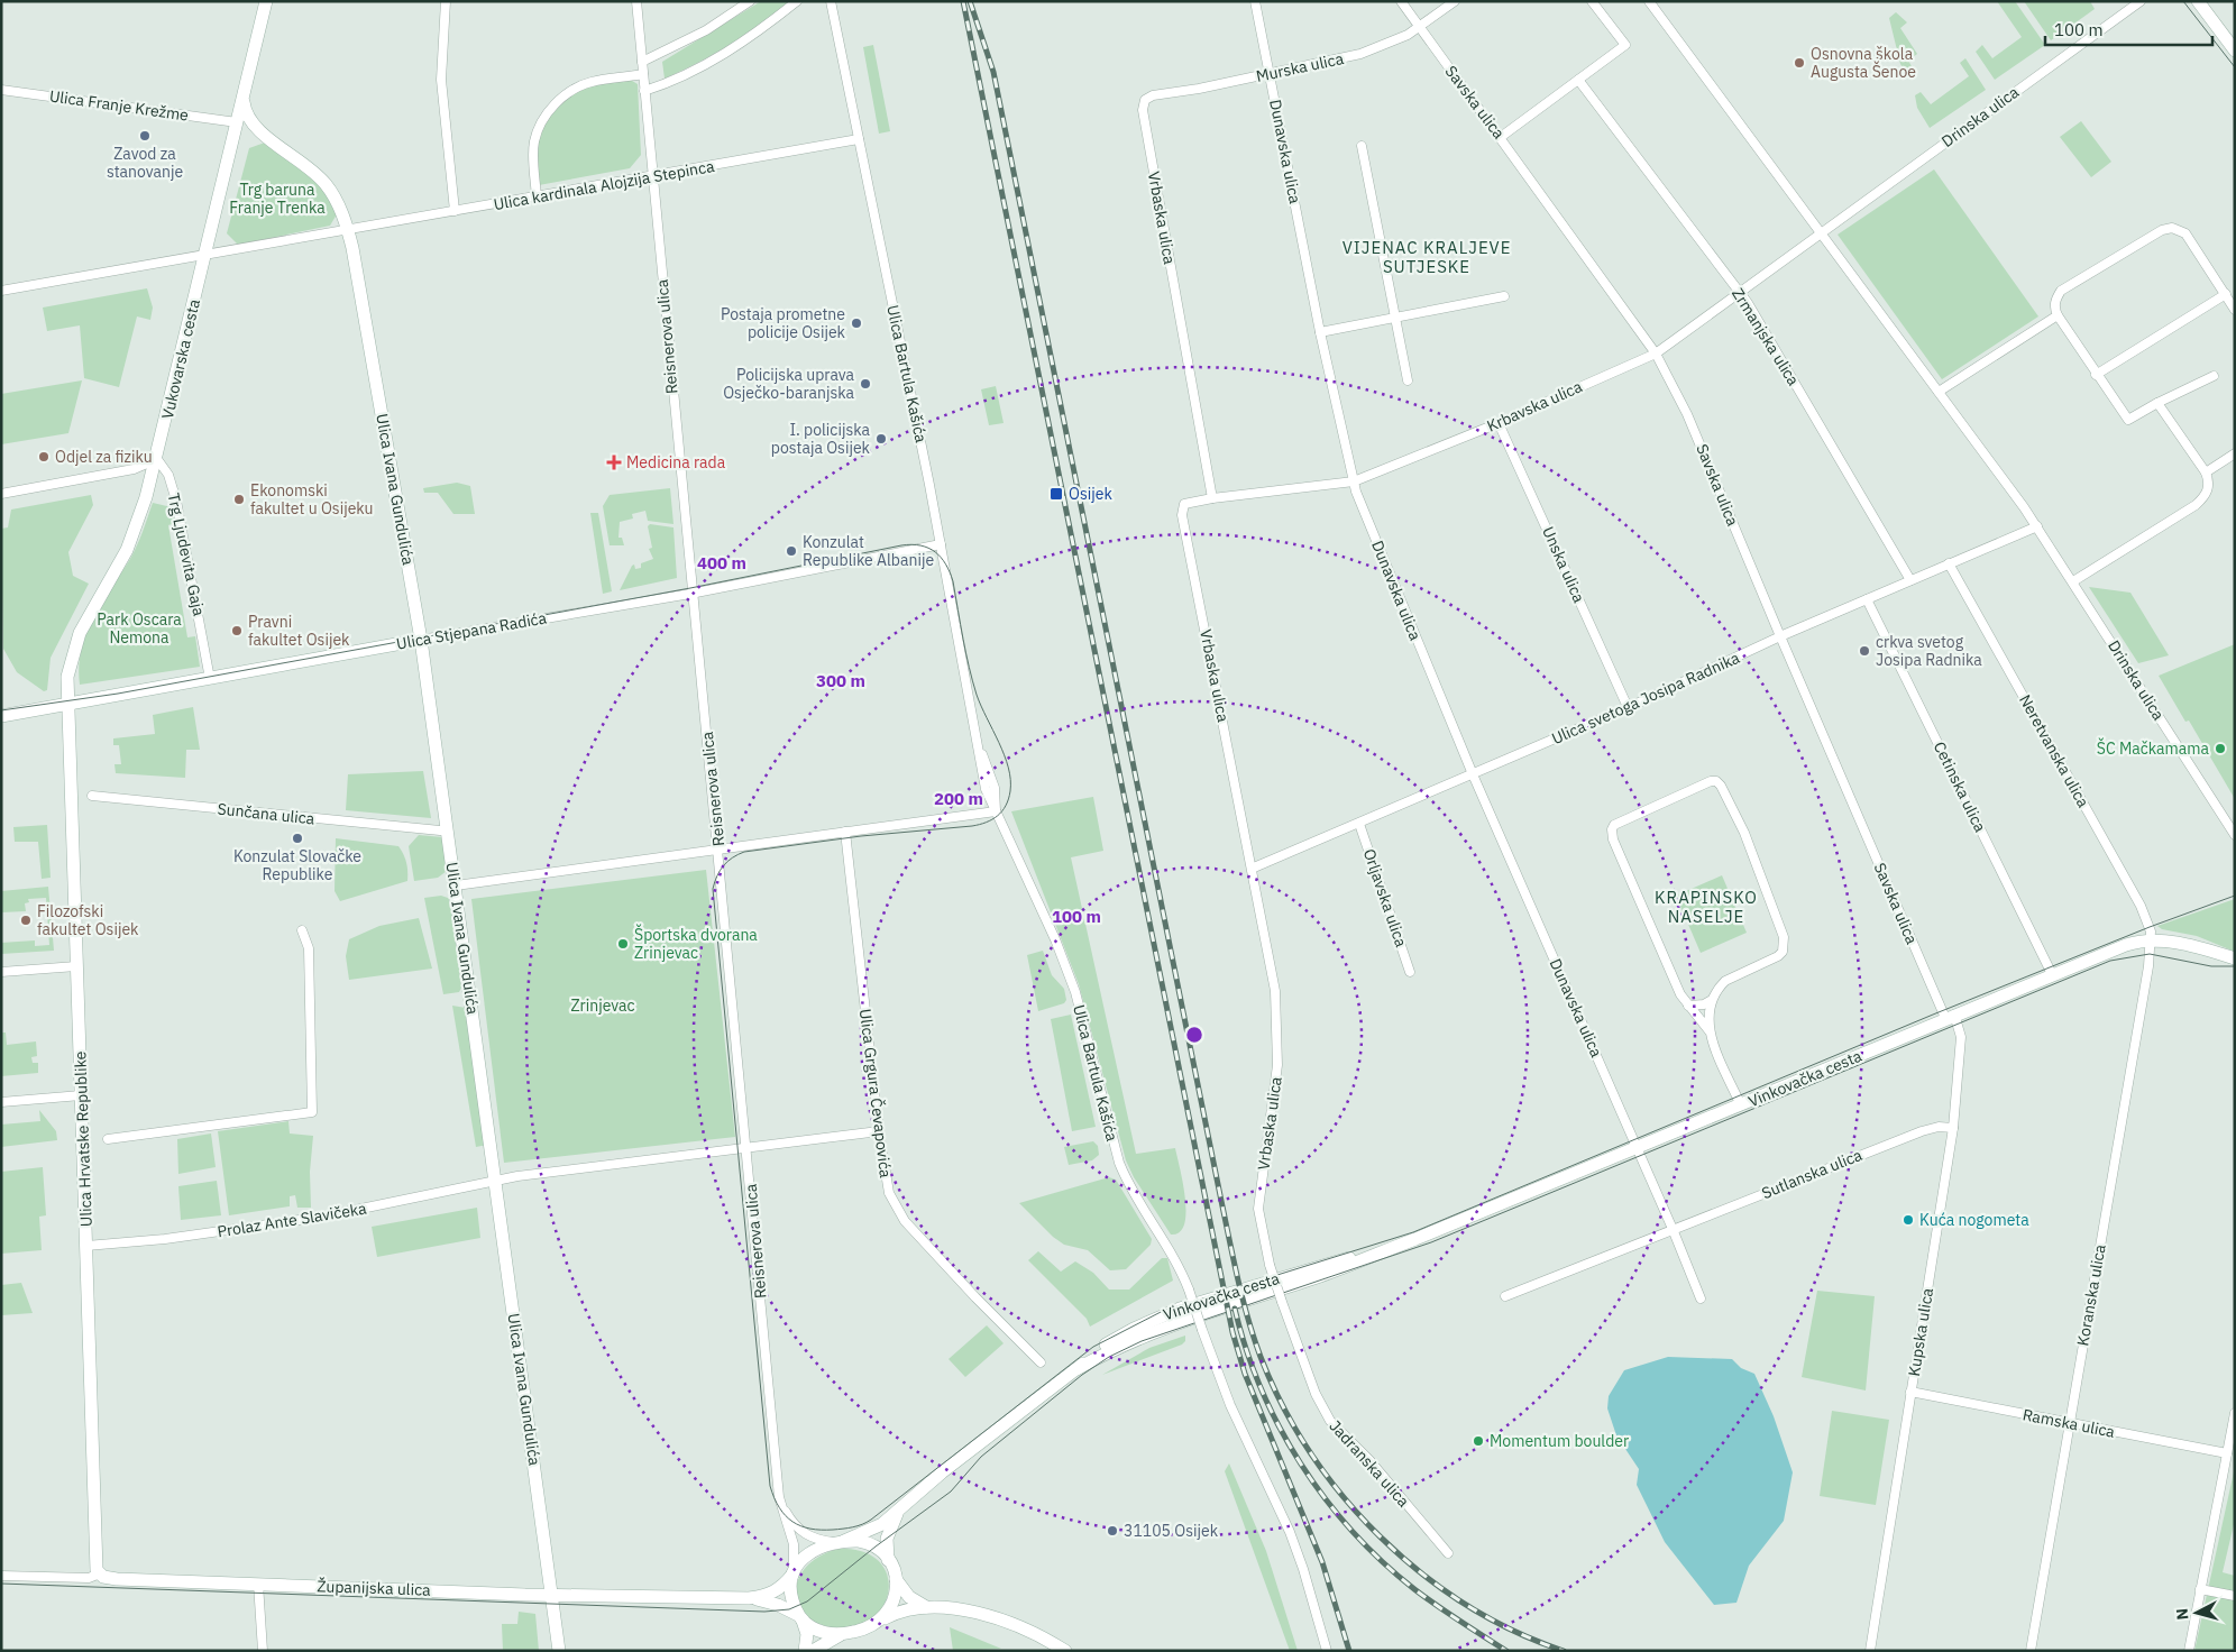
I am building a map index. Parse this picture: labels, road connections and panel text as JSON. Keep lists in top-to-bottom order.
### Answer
{
  "streets": {
    "main road": [
      "Vukovarska cesta",
      "Ulica Ivana Gundulića",
      "Ulica Stjepana Radića",
      "Vinkovačka cesta",
      "Ulica Hrvatske Republike",
      "Županijska ulica"
    ],
    "street": [
      "Murska ulica",
      "Savska ulica",
      "Ulica Franje Krežme",
      "Drinska ulica",
      "Dunavska ulica",
      "Ulica kardinala Alojzija Stepinca",
      "Vrbaska ulica",
      "Reisnerova ulica",
      "Zrmanjska ulica",
      "Ulica Bartula Kašića",
      "Krbavska ulica",
      "Trg Ljudevita Gaja",
      "Unska ulica",
      "Ulica svetoga Josipa Radnika",
      "Neretvanska ulica",
      "Cetinska ulica",
      "Sunčana ulica",
      "Orljavska ulica",
      "Ulica Grgura Čevapovića",
      "Sutlanska ulica",
      "Prolaz Ante Slavičeka",
      "Koranska ulica",
      "Kupska ulica",
      "Ramska ulica",
      "Jadranska ulica"
    ]
  },
  "crossings": [
    ["Murska ulica", "Savska ulica"],
    ["Murska ulica", "Dunavska ulica"],
    ["Murska ulica", "Vrbaska ulica"],
    ["Savska ulica", "Krbavska ulica"],
    ["Savska ulica", "Ulica svetoga Josipa Radnika"],
    ["Savska ulica", "Vinkovačka cesta"],
    ["Savska ulica", "Kupska ulica"],
    ["Ulica Franje Krežme", "Vukovarska cesta"],
    ["Drinska ulica", "Krbavska ulica"],
    ["Drinska ulica", "Ulica svetoga Josipa Radnika"],
    ["Dunavska ulica", "Krbavska ulica"],
    ["Dunavska ulica", "Ulica svetoga Josipa Radnika"],
    ["Dunavska ulica", "Vinkovačka cesta"],
    ["Ulica kardinala Alojzija Stepinca", "Reisnerova ulica"],
    ["Ulica kardinala Alojzija Stepinca", "Ulica Bartula Kašića"],
    ["Ulica kardinala Alojzija Stepinca", "Ulica Ivana Gundulića"],
    ["Vrbaska ulica", "Krbavska ulica"],
    ["Vrbaska ulica", "Ulica svetoga Josipa Radnika"],
    ["Vrbaska ulica", "Jadranska ulica"],
    ["Reisnerova ulica", "Ulica Stjepana Radića"],
    ["Reisnerova ulica", "Vinkovačka cesta"],
    ["Reisnerova ulica", "Županijska ulica"],
    ["Zrmanjska ulica", "Krbavska ulica"],
    ["Zrmanjska ulica", "Ulica svetoga Josipa Radnika"],
    ["Vukovarska cesta", "Ulica Ivana Gundulića"],
    ["Vukovarska cesta", "Trg Ljudevita Gaja"],
    ["Vukovarska cesta", "Ulica Stjepana Radića"],
    ["Vukovarska cesta", "Ulica Hrvatske Republike"],
    ["Ulica Bartula Kašića", "Ulica Stjepana Radića"],
    ["Krbavska ulica", "Unska ulica"],
    ["Ulica Ivana Gundulića", "Ulica Stjepana Radića"],
    ["Ulica Ivana Gundulića", "Prolaz Ante Slavičeka"],
    ["Ulica Ivana Gundulića", "Županijska ulica"],
    ["Trg Ljudevita Gaja", "Ulica Stjepana Radića"],
    ["Unska ulica", "Ulica svetoga Josipa Radnika"],
    ["Ulica Stjepana Radića", "Ulica Hrvatske Republike"],
    ["Ulica svetoga Josipa Radnika", "Neretvanska ulica"],
    ["Ulica svetoga Josipa Radnika", "Cetinska ulica"],
    ["Ulica svetoga Josipa Radnika", "Orljavska ulica"],
    ["Neretvanska ulica", "Vinkovačka cesta"],
    ["Neretvanska ulica", "Koranska ulica"],
    ["Cetinska ulica", "Vinkovačka cesta"],
    ["Vinkovačka cesta", "Koranska ulica"],
    ["Vinkovačka cesta", "Kupska ulica"],
    ["Vinkovačka cesta", "Županijska ulica"],
    ["Ulica Hrvatske Republike", "Prolaz Ante Slavičeka"],
    ["Ulica Hrvatske Republike", "Županijska ulica"],
    ["Sutlanska ulica", "Kupska ulica"],
    ["Koranska ulica", "Ramska ulica"],
    ["Kupska ulica", "Ramska ulica"]
  ],
  "districts": ["VIJENAC KRALJEVE SUTJESKE", "KRAPINSKO NASELJE"],
  "parks": ["Trg baruna Franje Trenka", "Park Oscara Nemona", "Zrinjevac"],
  "places": {
    "other": [
      "Osnovna škola Augusta Šenoe",
      "Zavod za stanovanje",
      "Postaja prometne policije Osijek",
      "Policijska uprava Osječko-baranjska",
      "I. policijska postaja Osijek",
      "Odjel za fiziku",
      "Ekonomski fakultet u Osijeku",
      "Konzulat Republike Albanije",
      "Pravni fakultet Osijek",
      "crkva svetog Josipa Radnika",
      "ŠC Mačkamama",
      "Konzulat Slovačke Republike",
      "Filozofski fakultet Osijek",
      "Športska dvorana Zrinjevac",
      "Kuća nogometa",
      "Momentum boulder",
      "31105 Osijek"
    ],
    "health": ["Medicina rada"],
    "transit": ["Osijek"]
  },
  "scale_bar": "100 m",
  "north": "left",
  "rings": [
    "400 m",
    "300 m",
    "200 m",
    "100 m"
  ]
}
